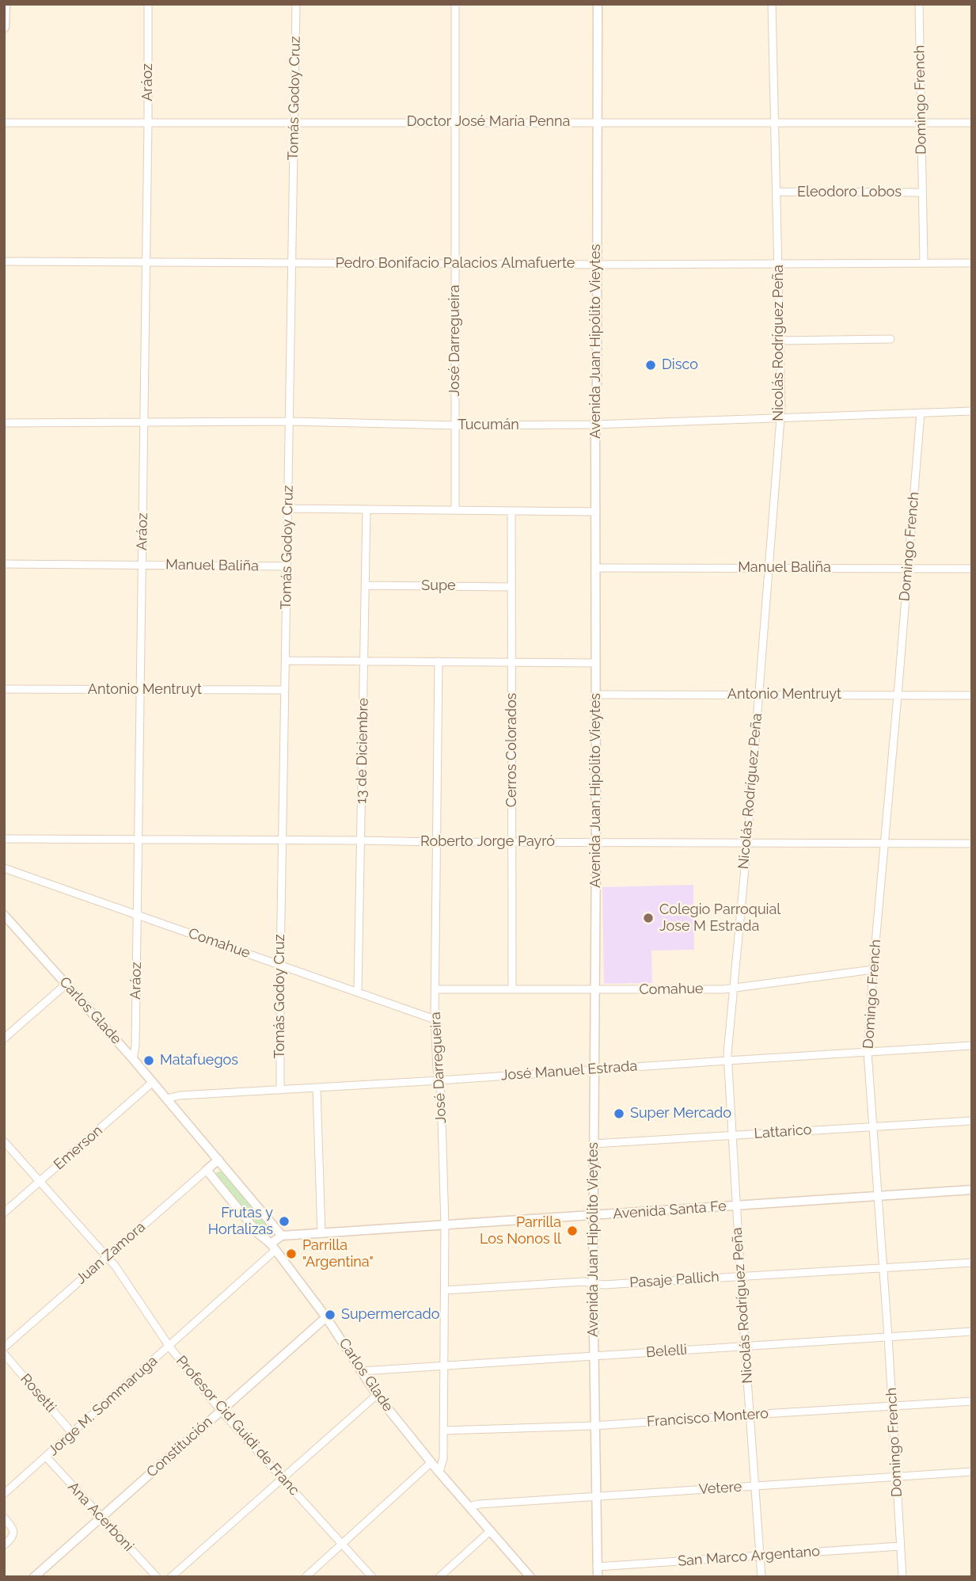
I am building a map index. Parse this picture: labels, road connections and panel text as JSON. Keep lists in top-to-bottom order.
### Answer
{
  "streets": {
    "street": [
      "Aráoz",
      "Tomás Godoy Cruz",
      "Domingo French",
      "Doctor José María Penna",
      "Eleodoro Lobos",
      "Pedro Bonifacio Palacios Almafuerte",
      "José Darregueira",
      "Avenida Juan Hipólito Vieytes",
      "Nicolás Rodríguez Peña",
      "Tucumán",
      "Manuel Baliña",
      "Supe",
      "Antonio Mentruyt",
      "Cerros Colorados",
      "13 de Diciembre",
      "Roberto Jorge Payró",
      "Comahue",
      "Carlos Glade",
      "José Manuel Estrada",
      "Lattarico",
      "Emerson",
      "Avenida Santa Fe",
      "Juan Zamora",
      "Pasaje Pallich",
      "Belelli",
      "Rosetti",
      "Jorge M. Sommaruga",
      "Francisco Montero",
      "Profesor Cid Guidi de Franc",
      "Constitución",
      "Vetere",
      "Ana Acerboni",
      "San Marco Argentano"
    ]
  },
  "crossings": [
    ["Aráoz", "Doctor José María Penna"],
    ["Aráoz", "Pedro Bonifacio Palacios Almafuerte"],
    ["Aráoz", "Tucumán"],
    ["Aráoz", "Manuel Baliña"],
    ["Aráoz", "Antonio Mentruyt"],
    ["Aráoz", "Roberto Jorge Payró"],
    ["Aráoz", "Comahue"],
    ["Aráoz", "Carlos Glade"],
    ["Tomás Godoy Cruz", "Doctor José María Penna"],
    ["Tomás Godoy Cruz", "Pedro Bonifacio Palacios Almafuerte"],
    ["Tomás Godoy Cruz", "Tucumán"],
    ["Tomás Godoy Cruz", "Manuel Baliña"],
    ["Tomás Godoy Cruz", "Antonio Mentruyt"],
    ["Tomás Godoy Cruz", "Roberto Jorge Payró"],
    ["Tomás Godoy Cruz", "Comahue"],
    ["Tomás Godoy Cruz", "José Manuel Estrada"],
    ["Domingo French", "Doctor José María Penna"],
    ["Domingo French", "Eleodoro Lobos"],
    ["Domingo French", "Pedro Bonifacio Palacios Almafuerte"],
    ["Domingo French", "Tucumán"],
    ["Domingo French", "Manuel Baliña"],
    ["Domingo French", "Antonio Mentruyt"],
    ["Domingo French", "Roberto Jorge Payró"],
    ["Domingo French", "Comahue"],
    ["Domingo French", "José Manuel Estrada"],
    ["Domingo French", "Lattarico"],
    ["Domingo French", "Avenida Santa Fe"],
    ["Domingo French", "Pasaje Pallich"],
    ["Domingo French", "Belelli"],
    ["Domingo French", "Francisco Montero"],
    ["Domingo French", "Vetere"],
    ["Domingo French", "San Marco Argentano"],
    ["Doctor José María Penna", "José Darregueira"],
    ["Doctor José María Penna", "Avenida Juan Hipólito Vieytes"],
    ["Doctor José María Penna", "Nicolás Rodríguez Peña"],
    ["Eleodoro Lobos", "Nicolás Rodríguez Peña"],
    ["Pedro Bonifacio Palacios Almafuerte", "José Darregueira"],
    ["Pedro Bonifacio Palacios Almafuerte", "Avenida Juan Hipólito Vieytes"],
    ["Pedro Bonifacio Palacios Almafuerte", "Nicolás Rodríguez Peña"],
    ["José Darregueira", "Tucumán"],
    ["José Darregueira", "Roberto Jorge Payró"],
    ["José Darregueira", "Comahue"],
    ["José Darregueira", "Carlos Glade"],
    ["José Darregueira", "José Manuel Estrada"],
    ["José Darregueira", "Avenida Santa Fe"],
    ["José Darregueira", "Pasaje Pallich"],
    ["José Darregueira", "Belelli"],
    ["José Darregueira", "Francisco Montero"],
    ["Avenida Juan Hipólito Vieytes", "Tucumán"],
    ["Avenida Juan Hipólito Vieytes", "Manuel Baliña"],
    ["Avenida Juan Hipólito Vieytes", "Antonio Mentruyt"],
    ["Avenida Juan Hipólito Vieytes", "Roberto Jorge Payró"],
    ["Avenida Juan Hipólito Vieytes", "Comahue"],
    ["Avenida Juan Hipólito Vieytes", "José Manuel Estrada"],
    ["Avenida Juan Hipólito Vieytes", "Lattarico"],
    ["Avenida Juan Hipólito Vieytes", "Avenida Santa Fe"],
    ["Avenida Juan Hipólito Vieytes", "Pasaje Pallich"],
    ["Avenida Juan Hipólito Vieytes", "Belelli"],
    ["Avenida Juan Hipólito Vieytes", "Francisco Montero"],
    ["Avenida Juan Hipólito Vieytes", "Vetere"],
    ["Avenida Juan Hipólito Vieytes", "San Marco Argentano"],
    ["Nicolás Rodríguez Peña", "Tucumán"],
    ["Nicolás Rodríguez Peña", "Manuel Baliña"],
    ["Nicolás Rodríguez Peña", "Antonio Mentruyt"],
    ["Nicolás Rodríguez Peña", "Roberto Jorge Payró"],
    ["Nicolás Rodríguez Peña", "Comahue"],
    ["Nicolás Rodríguez Peña", "José Manuel Estrada"],
    ["Nicolás Rodríguez Peña", "Lattarico"],
    ["Nicolás Rodríguez Peña", "Avenida Santa Fe"],
    ["Nicolás Rodríguez Peña", "Pasaje Pallich"],
    ["Nicolás Rodríguez Peña", "Belelli"],
    ["Nicolás Rodríguez Peña", "Francisco Montero"],
    ["Nicolás Rodríguez Peña", "Vetere"],
    ["Nicolás Rodríguez Peña", "San Marco Argentano"],
    ["Supe", "Cerros Colorados"],
    ["Supe", "13 de Diciembre"],
    ["Cerros Colorados", "Roberto Jorge Payró"],
    ["Cerros Colorados", "Comahue"],
    ["13 de Diciembre", "Roberto Jorge Payró"],
    ["13 de Diciembre", "Comahue"],
    ["Carlos Glade", "José Manuel Estrada"],
    ["Carlos Glade", "Emerson"],
    ["Carlos Glade", "Avenida Santa Fe"],
    ["Carlos Glade", "Juan Zamora"],
    ["Carlos Glade", "Belelli"],
    ["Carlos Glade", "Jorge M. Sommaruga"],
    ["Carlos Glade", "Constitución"],
    ["Carlos Glade", "Vetere"],
    ["Emerson", "Profesor Cid Guidi de Franc"],
    ["Juan Zamora", "Profesor Cid Guidi de Franc"],
    ["Rosetti", "Jorge M. Sommaruga"],
    ["Jorge M. Sommaruga", "Profesor Cid Guidi de Franc"],
    ["Jorge M. Sommaruga", "Ana Acerboni"],
    ["Profesor Cid Guidi de Franc", "Constitución"],
    ["Constitución", "Ana Acerboni"]
  ],
  "places": [
    "Disco",
    "Colegio Parroquial Jose M Estrada",
    "Matafuegos",
    "Super Mercado",
    "Frutas y Hortalizas",
    "Parrilla Los Nonos ll",
    "Parrilla \"Argentina\"",
    "Supermercado"
  ]
}
